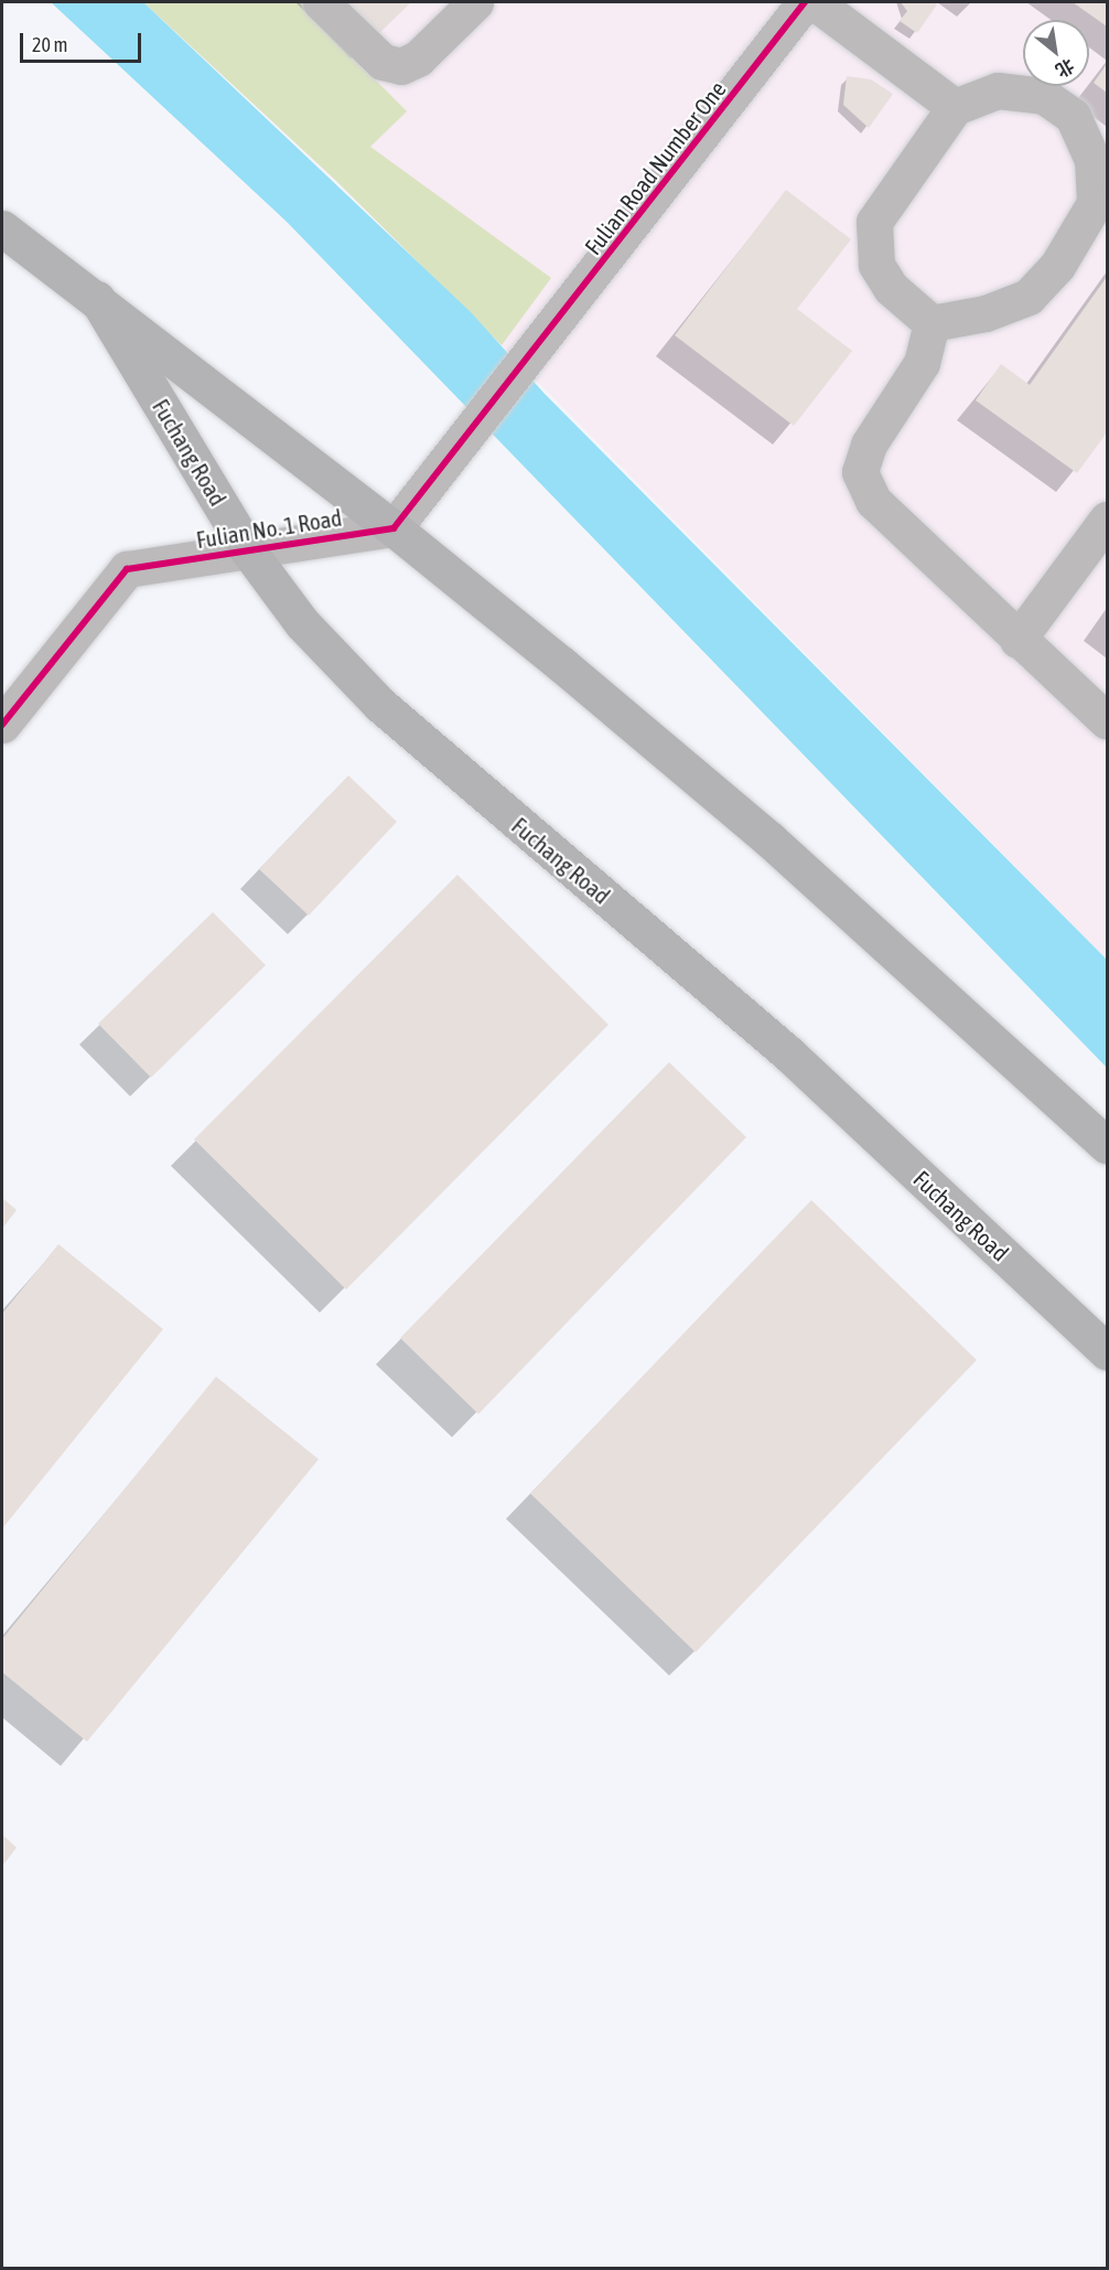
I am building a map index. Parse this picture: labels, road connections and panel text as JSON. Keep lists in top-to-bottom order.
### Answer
{
  "streets": {
    "main road": ["Fuchang Road"],
    "street": ["Fulian Road Number One", "Fulian No. 1 Road"]
  },
  "crossings": [
    ["Fulian Road Number One", "Fuchang Road"],
    ["Fulian Road Number One", "Fulian No. 1 Road"],
    ["Fuchang Road", "Fulian No. 1 Road"]
  ],
  "scale_bar": "20 m",
  "north": "bottom right"
}
